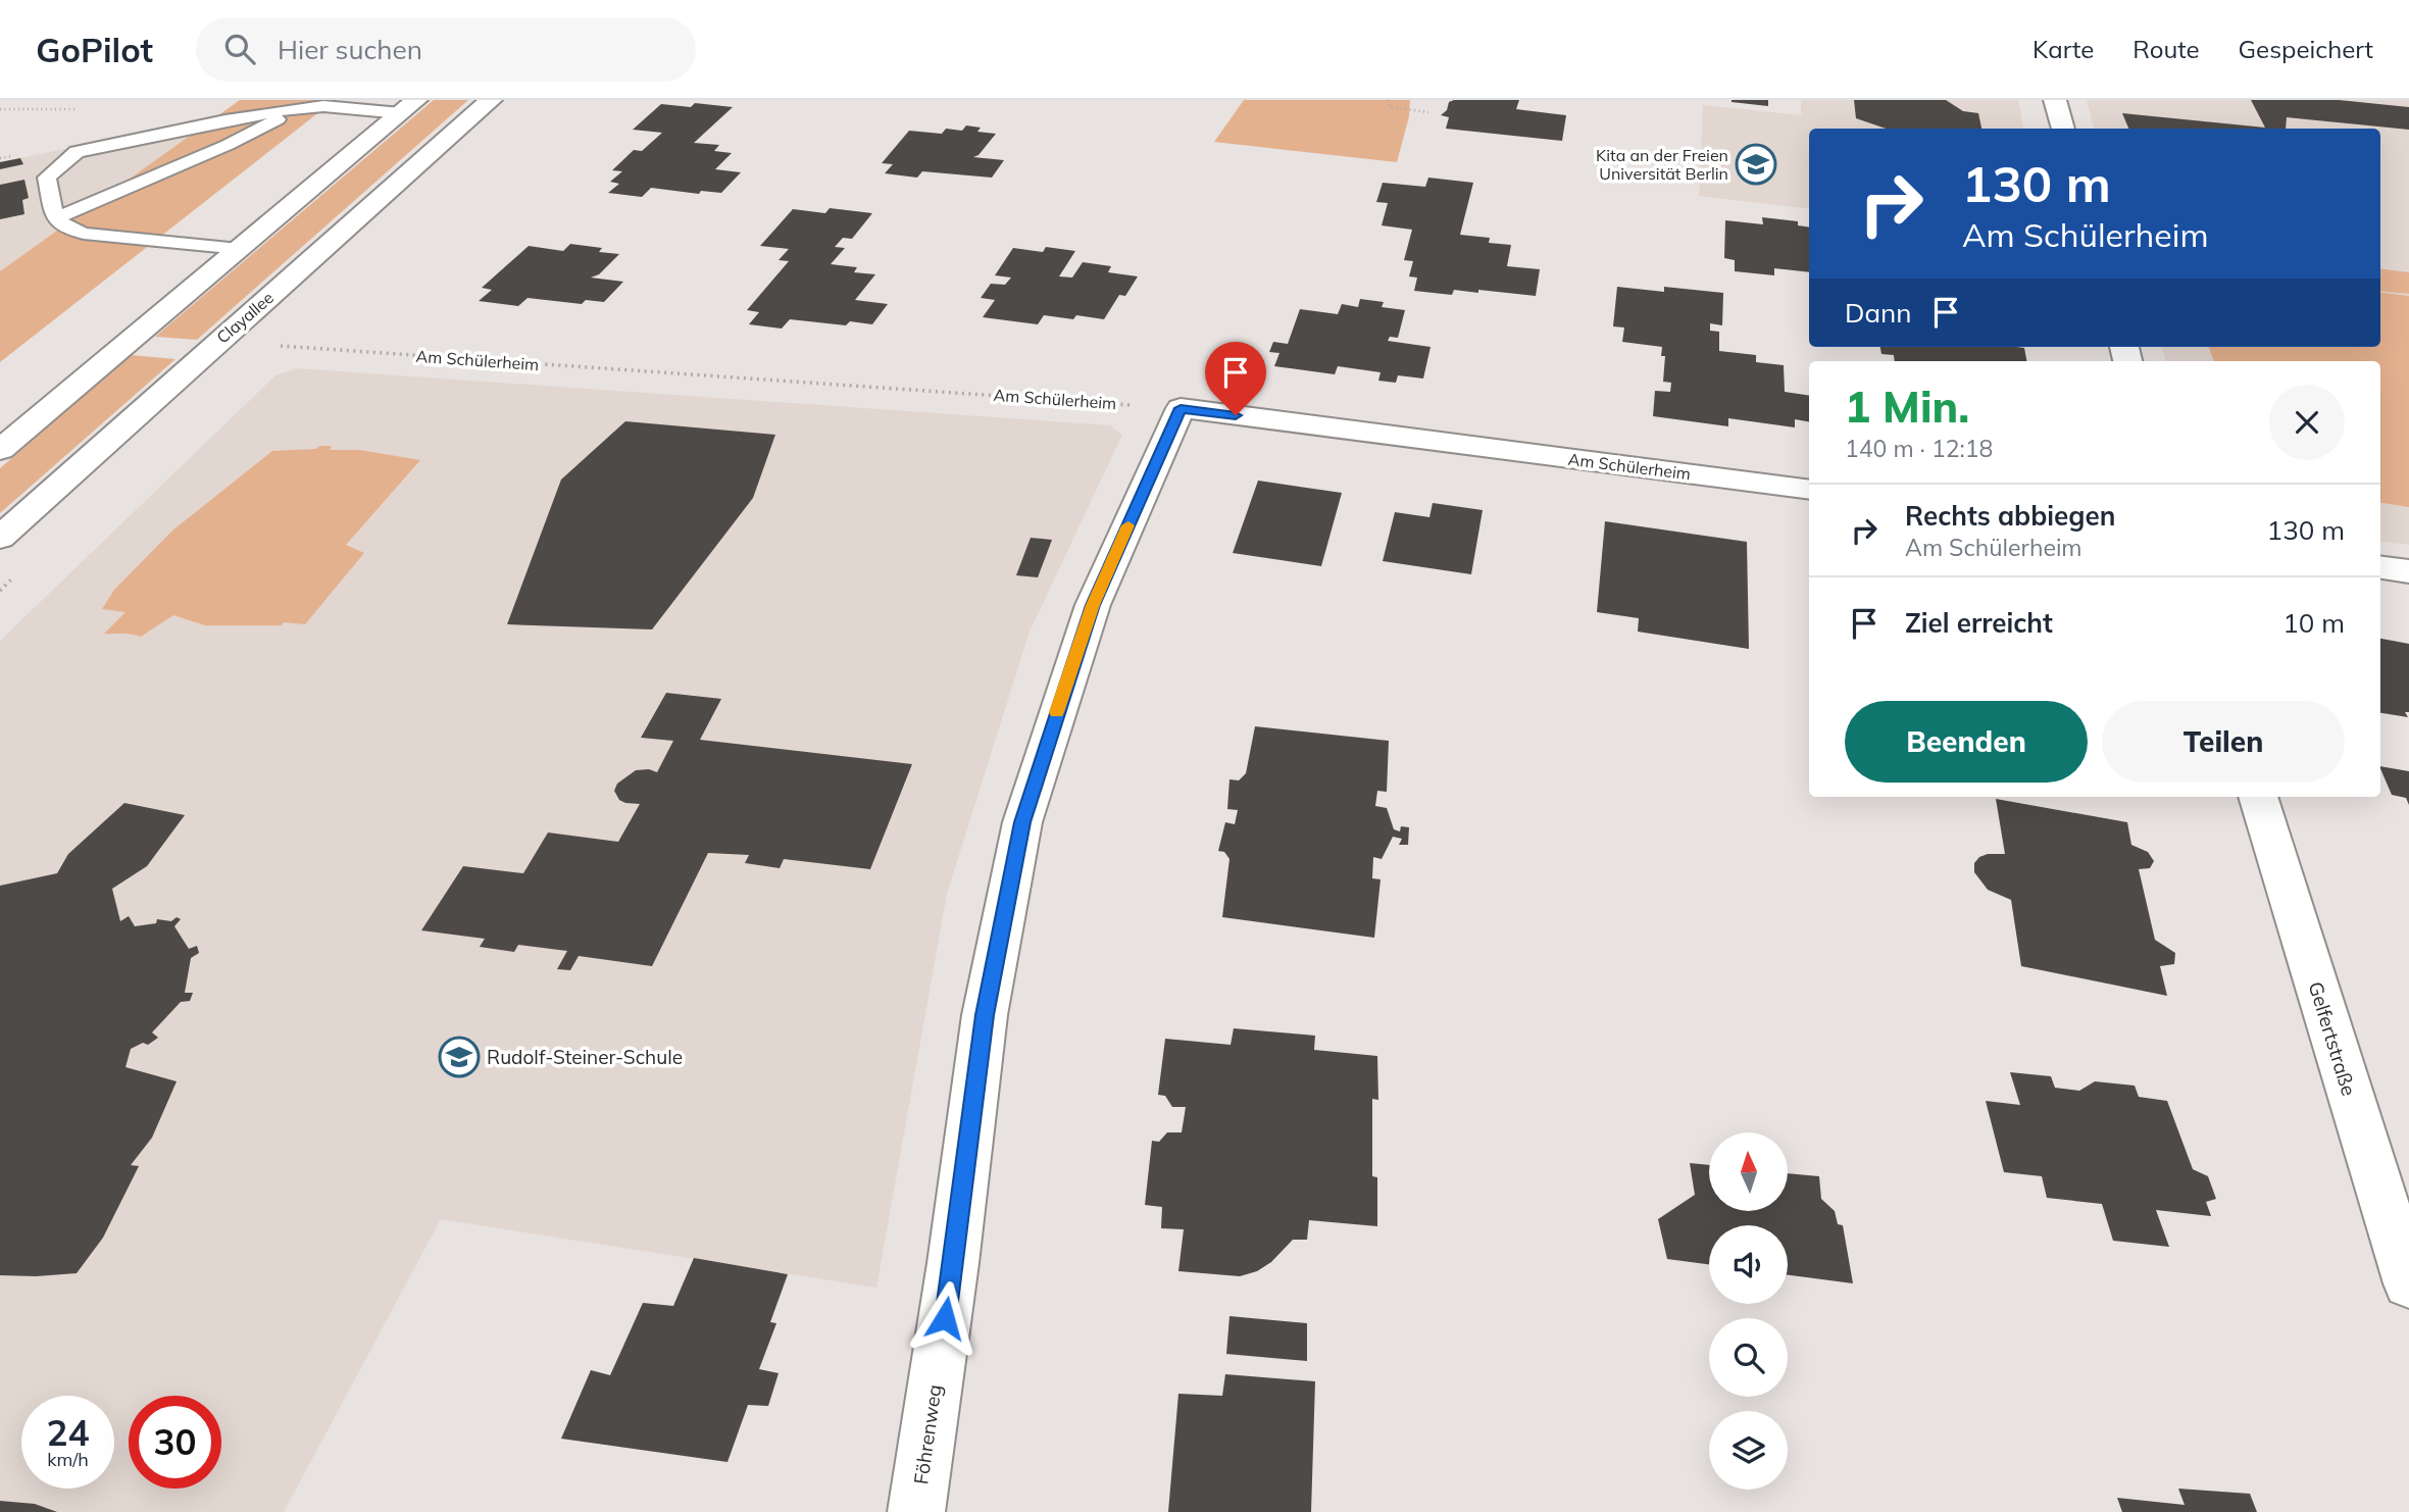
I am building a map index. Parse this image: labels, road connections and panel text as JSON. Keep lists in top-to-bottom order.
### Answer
{
  "streets": {
    "street": [
      "Clayallee",
      "Am Schülerheim",
      "Gelfertstraße",
      "Föhrenweg"
    ]
  },
  "crossings": [
    ["Am Schülerheim", "Föhrenweg"]
  ],
  "places": {
    "school or university": ["Kita an der Freien Universität Berlin", "Rudolf-Steiner-Schule"]
  },
  "north": "top",
  "page": {
    "header": "GoPilot",
    "search": "Hier suchen",
    "nav": ["Karte", "Route", "Gespeichert"],
    "turn": ["130 m", "Am Schülerheim"],
    "then": "Dann",
    "heading": ["1 Min.", "140 m · 12:18"],
    "list": [
      {
        "name": "Rechts abbiegen",
        "note": "Am Schülerheim",
        "value": "130 m"
      },
      {
        "name": "Ziel erreicht",
        "value": "10 m"
      }
    ],
    "buttons": ["Beenden", "Teilen"],
    "speed": "24 km/h",
    "limit": "30"
  }
}
